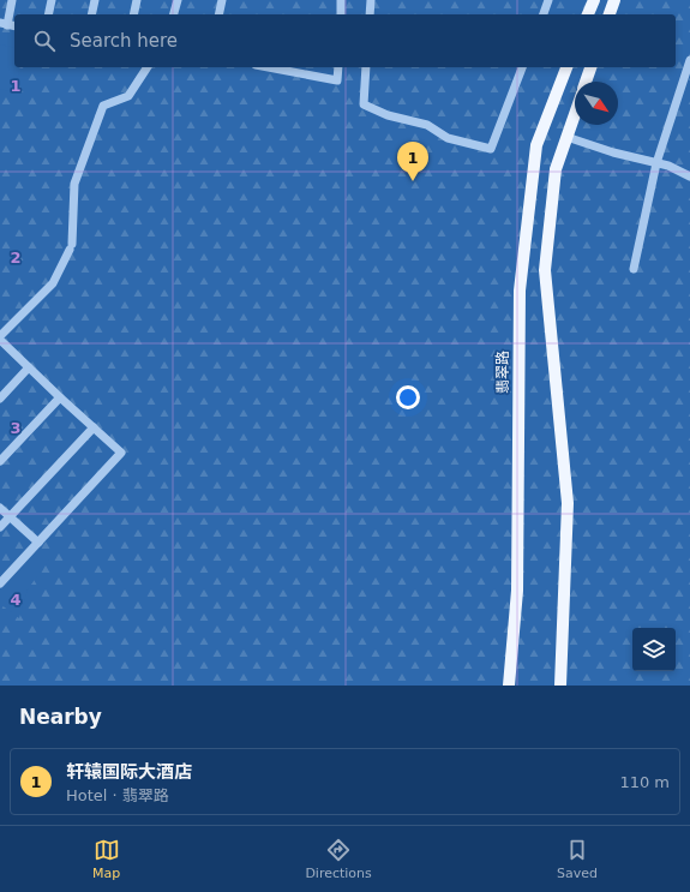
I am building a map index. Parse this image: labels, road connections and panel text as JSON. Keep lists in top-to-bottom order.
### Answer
{
  "streets": {
    "main road": ["翡翠路"]
  },
  "north": "bottom right",
  "page": {
    "search": "Search here",
    "pins": "1",
    "heading": "Nearby",
    "list": [
      {
        "mark": "1",
        "name": "轩辕国际大酒店",
        "note": "Hotel · 翡翠路",
        "value": "110 m"
      }
    ],
    "nav": ["Map", "Directions", "Saved"]
  },
  "grid": {
    "rows": [
      "1",
      "2",
      "3",
      "4"
    ]
  }
}
